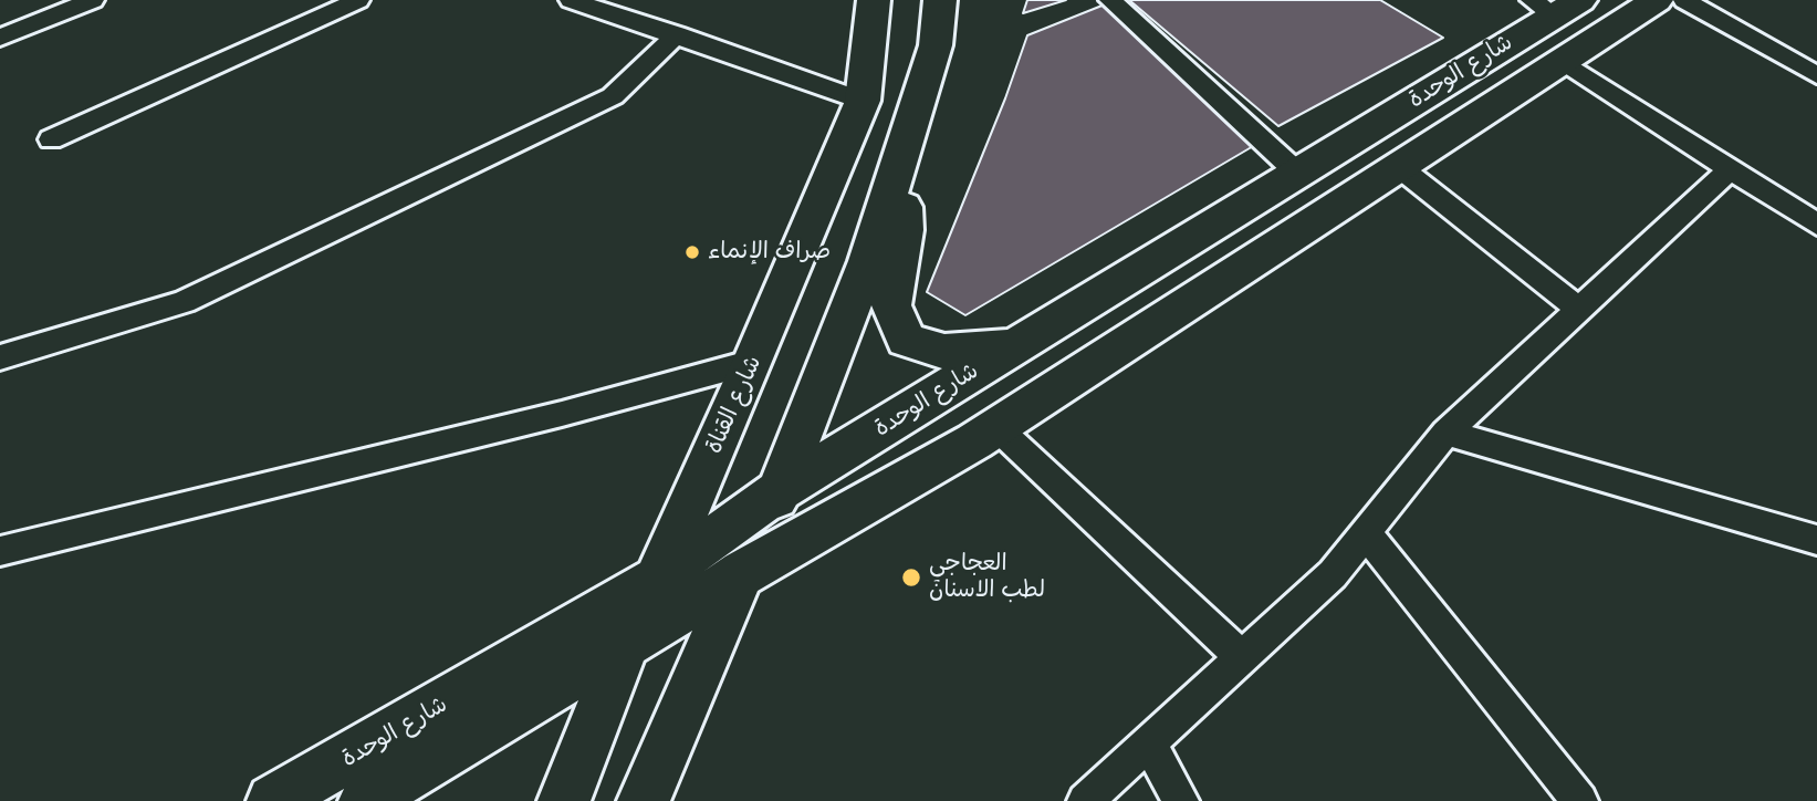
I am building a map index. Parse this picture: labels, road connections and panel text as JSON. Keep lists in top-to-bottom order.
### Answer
{
  "streets": {
    "street": ["شارع الوحدة", "شارع القناة"]
  },
  "crossings": [
    ["شارع الوحدة", "شارع القناة"]
  ],
  "places": ["صراف الإنماء", "العجاجي لطب الاسنان"]
}
